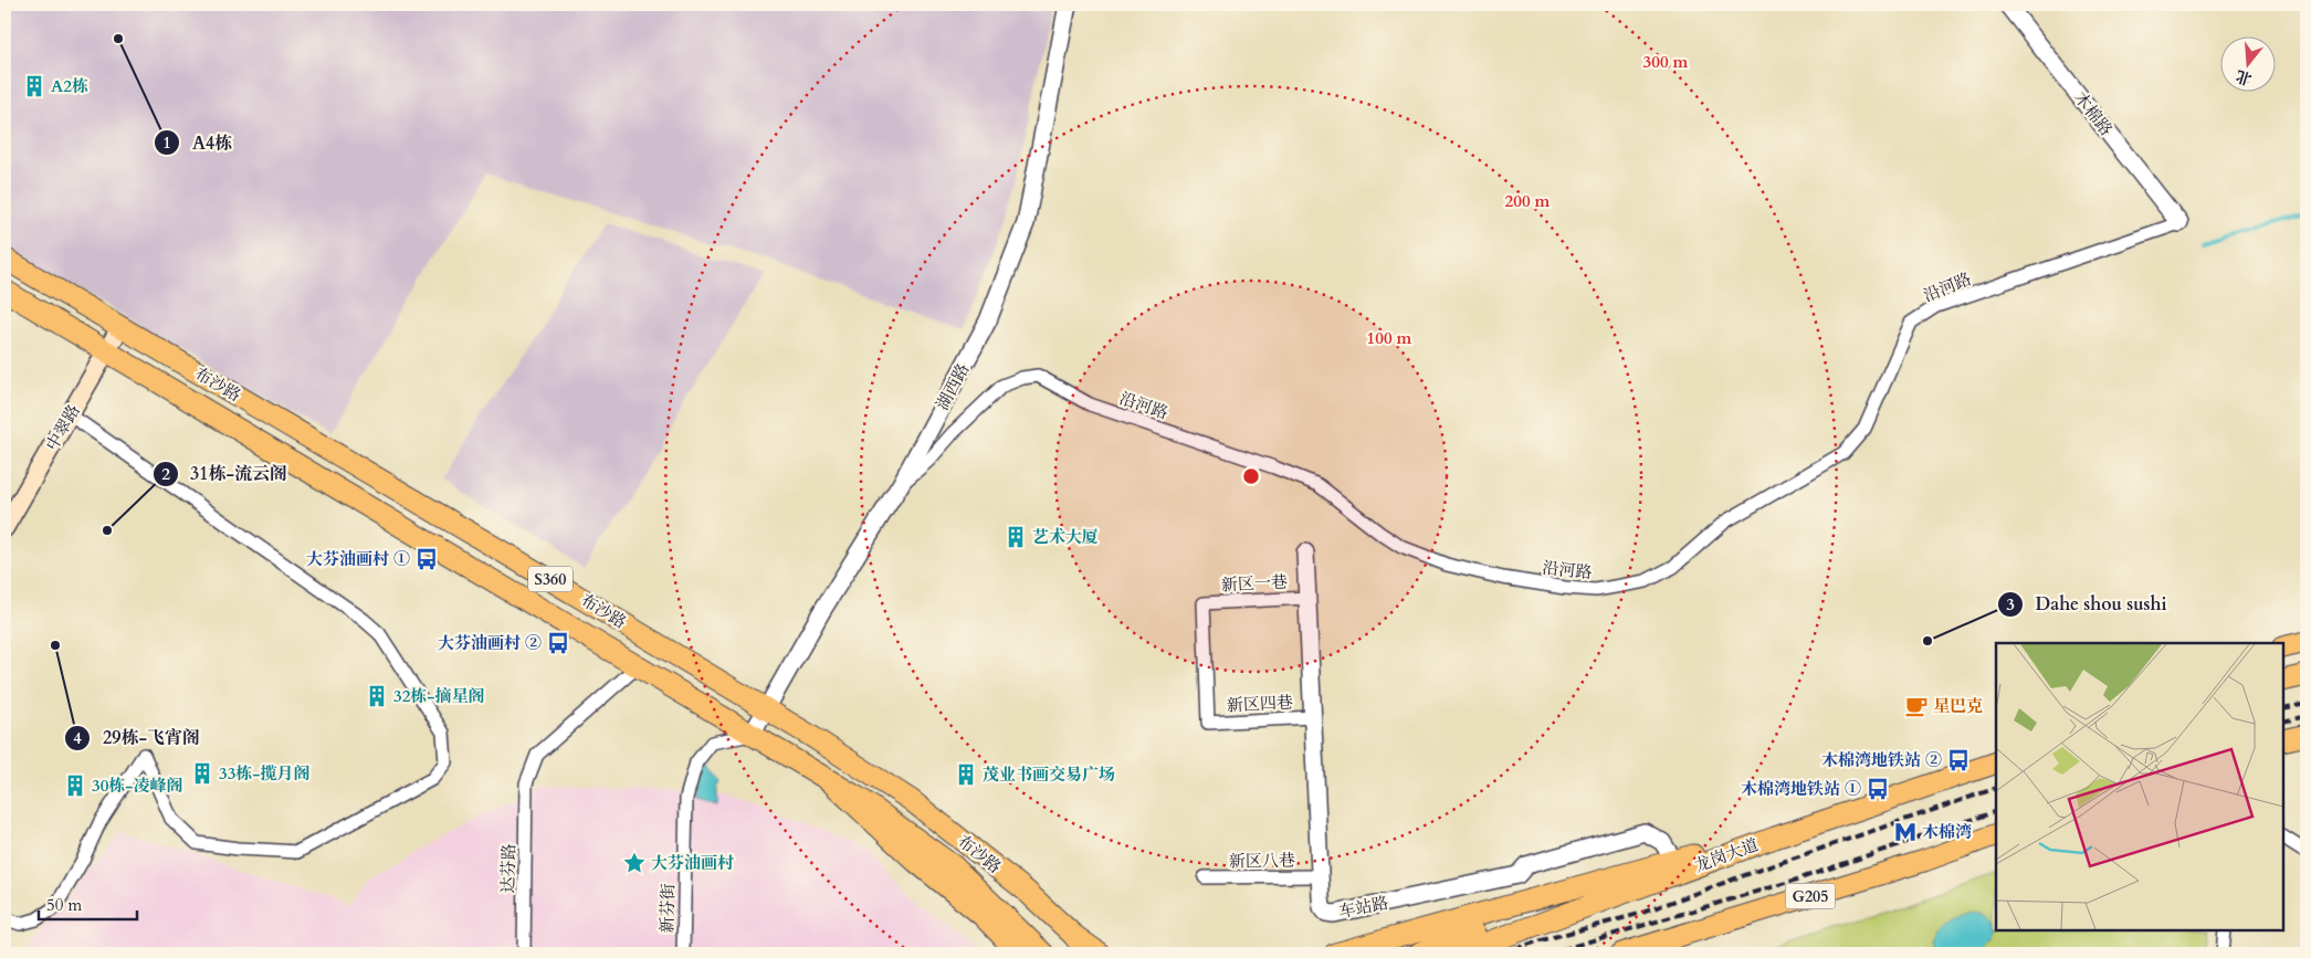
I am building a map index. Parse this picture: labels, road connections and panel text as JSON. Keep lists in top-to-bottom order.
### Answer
{
  "streets": {
    "main road": [
      "布沙路",
      "中翠路",
      "S360",
      "龙岗大道",
      "G205"
    ],
    "street": [
      "木棉路",
      "沿河路",
      "湖西路",
      "新区一巷",
      "新区四巷",
      "新区八巷",
      "达芬路",
      "车站路",
      "新芬街"
    ]
  },
  "crossings": [
    ["木棉路", "沿河路"],
    ["沿河路", "湖西路"],
    ["布沙路", "湖西路"],
    ["布沙路", "中翠路"],
    ["布沙路", "达芬路"],
    ["布沙路", "新芬街"],
    ["湖西路", "新芬街"],
    ["新区一巷", "新区四巷"],
    ["新区一巷", "车站路"],
    ["新区四巷", "车站路"],
    ["新区八巷", "车站路"]
  ],
  "places": {
    "other": [
      "A4栋",
      "31栋-流云阁",
      "Dahe shou sushi",
      "29栋-飞宵阁"
    ],
    "building": [
      "A2栋",
      "艺术大厦",
      "32栋-摘星阁",
      "33栋-揽月阁",
      "茂业书画交易广场",
      "30栋-凌峰阁"
    ],
    "bus stop": [
      "大芬油画村 ①",
      "大芬油画村 ②",
      "木棉湾地铁站 ②",
      "木棉湾地铁站 ①"
    ],
    "cafe": ["星巴克"],
    "metro station": ["木棉湾"],
    "place": ["大芬油画村"]
  },
  "scale_bar": "50 m",
  "north": "bottom",
  "rings": ["300 m", "200 m", "100 m"]
}
